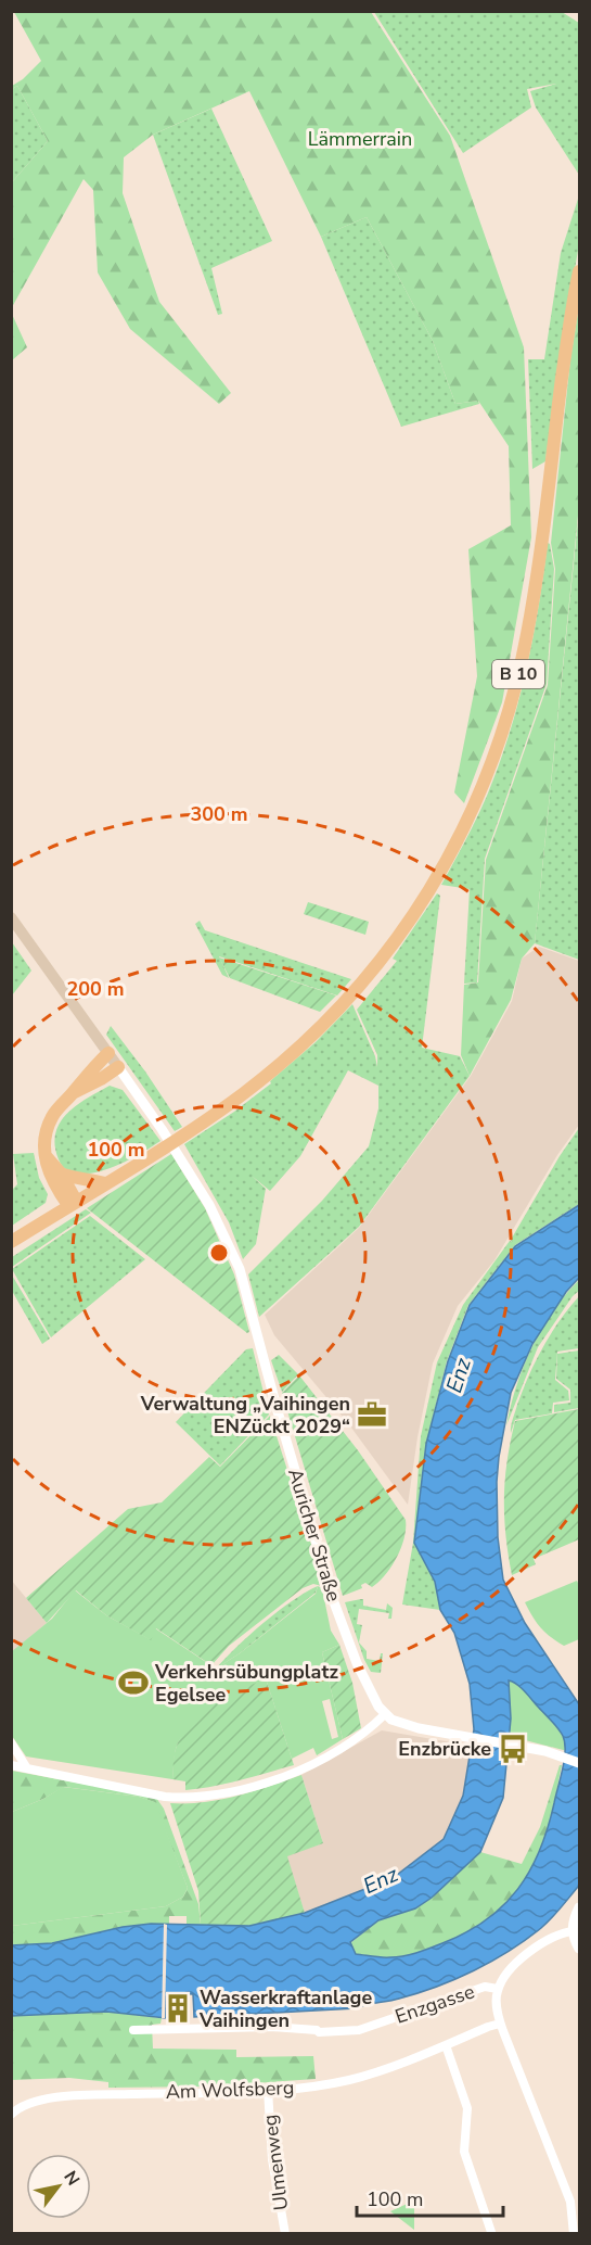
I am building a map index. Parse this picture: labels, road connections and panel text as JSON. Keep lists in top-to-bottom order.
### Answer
{
  "streets": {
    "main road": ["B 10"],
    "street": [
      "Auricher Straße",
      "Enzgasse",
      "Am Wolfsberg",
      "Ulmenweg"
    ]
  },
  "crossings": [
    ["Am Wolfsberg", "Ulmenweg"]
  ],
  "water": ["Enz"],
  "parks": ["Lämmerrain"],
  "places": {
    "office": ["Verwaltung „Vaihingen ENZückt 2029“"],
    "sports": ["Verkehrsübungplatz Egelsee"],
    "bus stop": ["Enzbrücke"],
    "building": ["Wasserkraftanlage Vaihingen"]
  },
  "scale_bar": "100 m",
  "north": "top right",
  "rings": ["300 m", "200 m", "100 m"]
}
